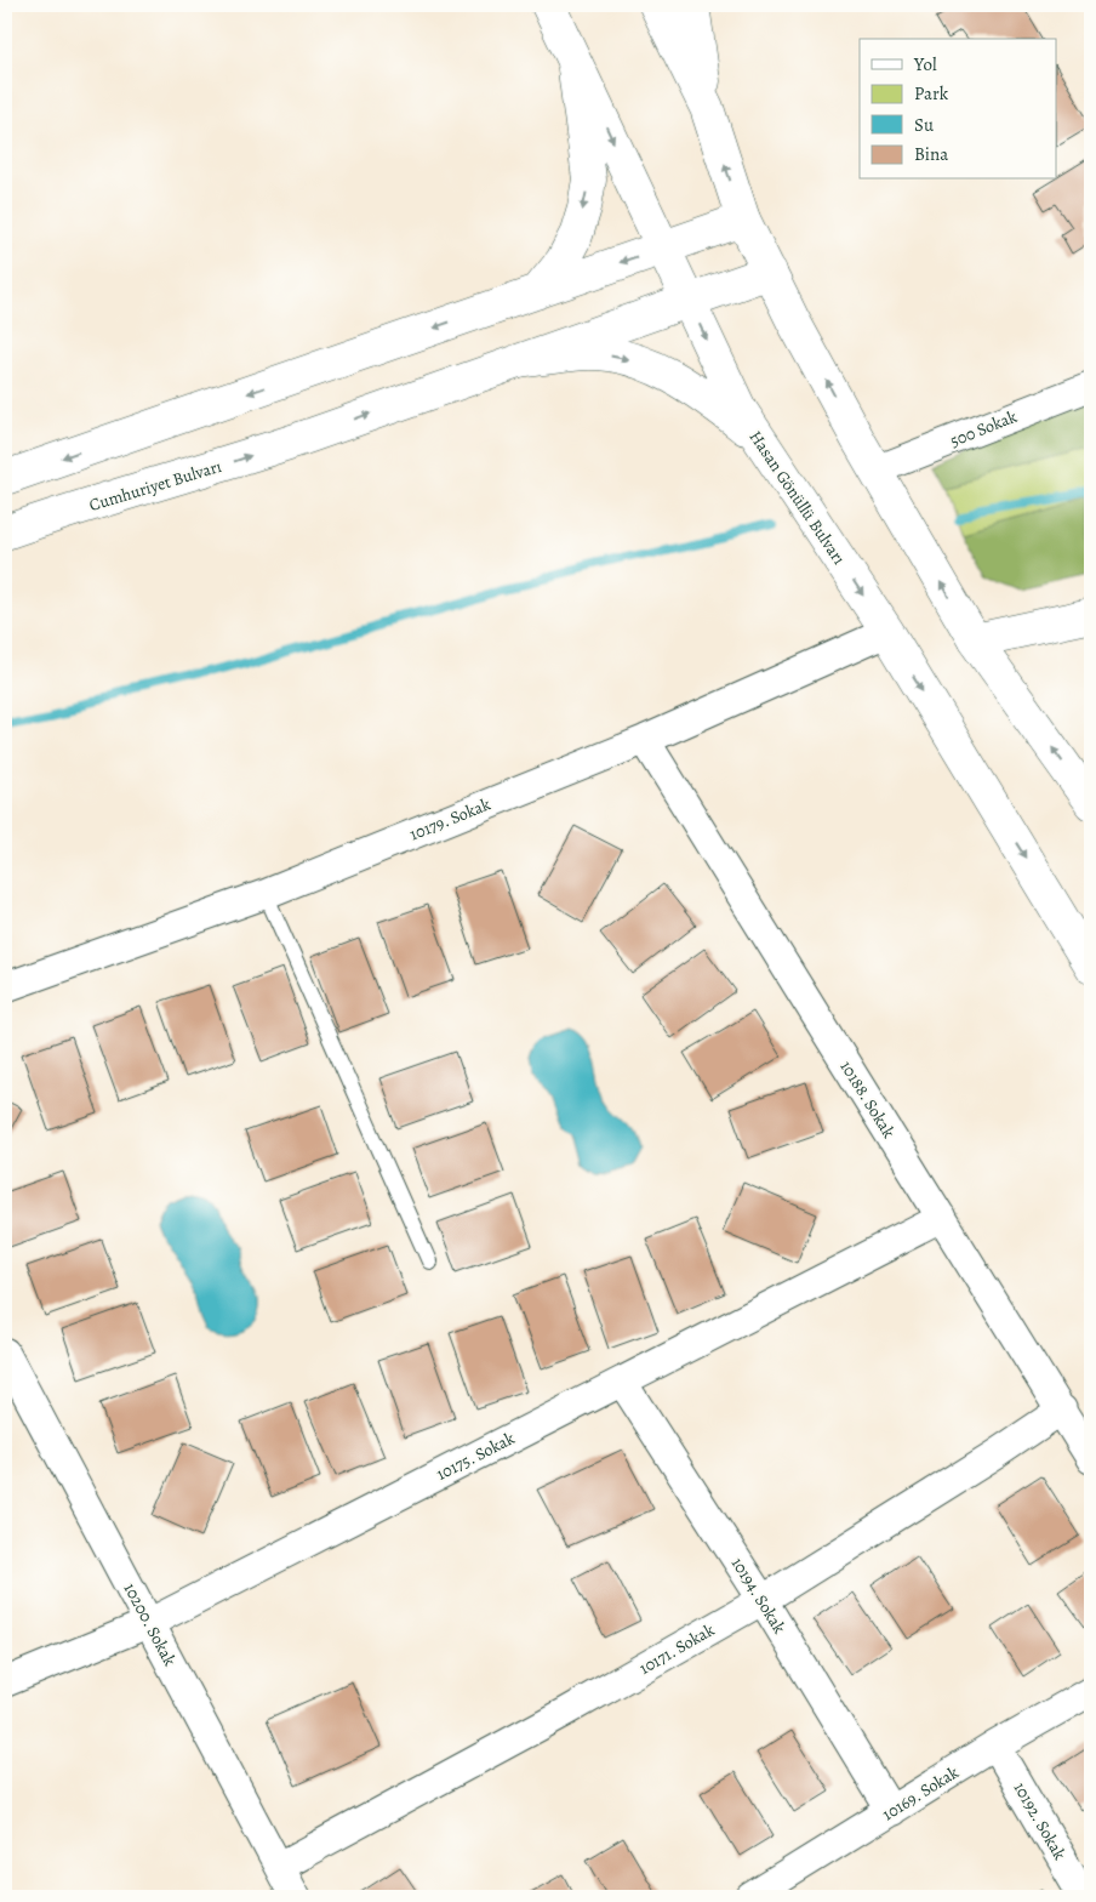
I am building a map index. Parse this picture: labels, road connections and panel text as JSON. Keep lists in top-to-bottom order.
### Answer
{
  "streets": {
    "main road": ["Cumhuriyet Bulvarı", "Hasan Gönüllü Bulvarı"],
    "street": [
      "500 Sokak",
      "10179. Sokak",
      "10188. Sokak",
      "10175. Sokak",
      "10194. Sokak",
      "10200. Sokak",
      "10171. Sokak",
      "10169. Sokak",
      "10192. Sokak"
    ]
  },
  "crossings": [
    ["Hasan Gönüllü Bulvarı", "10179. Sokak"],
    ["10179. Sokak", "10188. Sokak"],
    ["10188. Sokak", "10175. Sokak"],
    ["10188. Sokak", "10171. Sokak"],
    ["10175. Sokak", "10194. Sokak"],
    ["10175. Sokak", "10200. Sokak"],
    ["10194. Sokak", "10171. Sokak"],
    ["10194. Sokak", "10169. Sokak"],
    ["10200. Sokak", "10171. Sokak"],
    ["10169. Sokak", "10192. Sokak"]
  ],
  "legend": [
    "Yol",
    "Park",
    "Su",
    "Bina"
  ]
}
